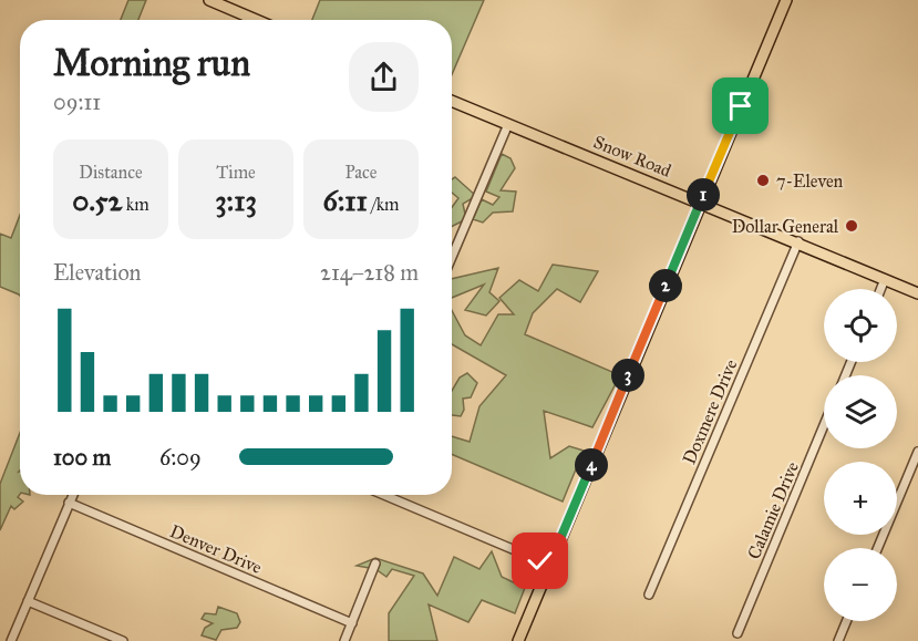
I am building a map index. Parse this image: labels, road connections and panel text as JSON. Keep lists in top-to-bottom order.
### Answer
{
  "streets": {
    "main road": ["Snow Road"],
    "street": ["Doxmere Drive", "Calamie Drive", "Denver Drive"]
  },
  "crossings": [
    ["Snow Road", "Doxmere Drive"]
  ],
  "places": ["7-Eleven", "Dollar General"],
  "page": {
    "heading": ["Morning run", "09:11"],
    "stats": [
      ["Distance", "0.52 km"],
      ["Time", "3:13"],
      ["Pace", "6:11 /km"]
    ],
    "pins": [
      "1",
      "2",
      "3",
      "4"
    ],
    "chart": ["Elevation", "214–218 m"],
    "map_buttons": ["+", "−"],
    "list": [
      {
        "name": "100 m",
        "note": "6:09"
      }
    ]
  }
}
